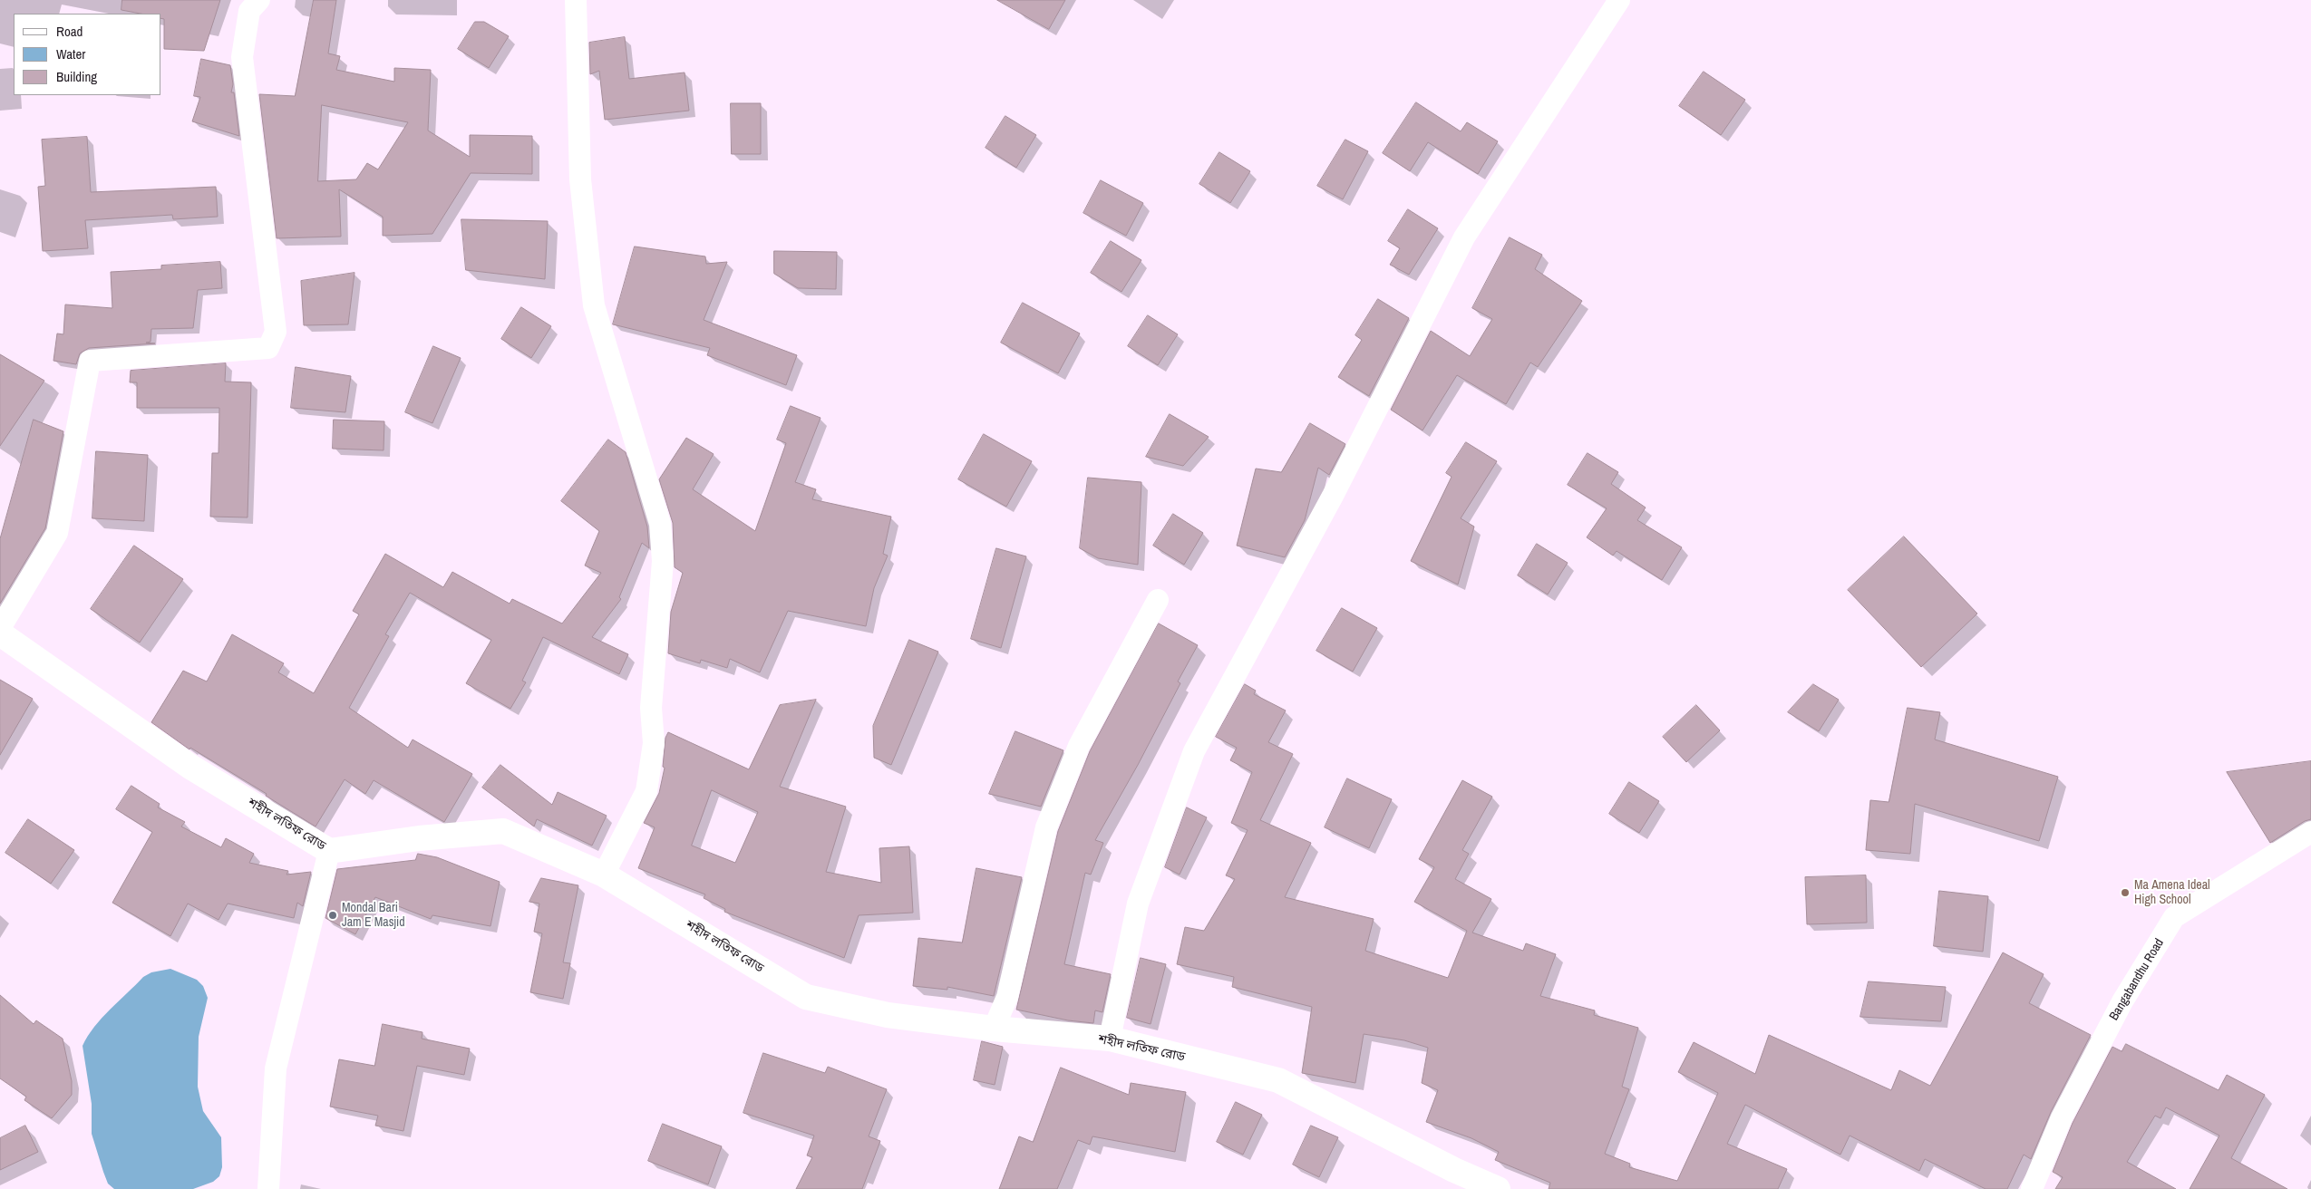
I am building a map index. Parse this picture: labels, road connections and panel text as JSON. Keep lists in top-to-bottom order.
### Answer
{
  "streets": {
    "street": ["শহীদ লতিফ রোড", "Bangabandhu Road"]
  },
  "places": ["Ma Amena Ideal High School", "Mondal Bari Jam E Masjid"],
  "legend": ["Road", "Water", "Building"]
}
